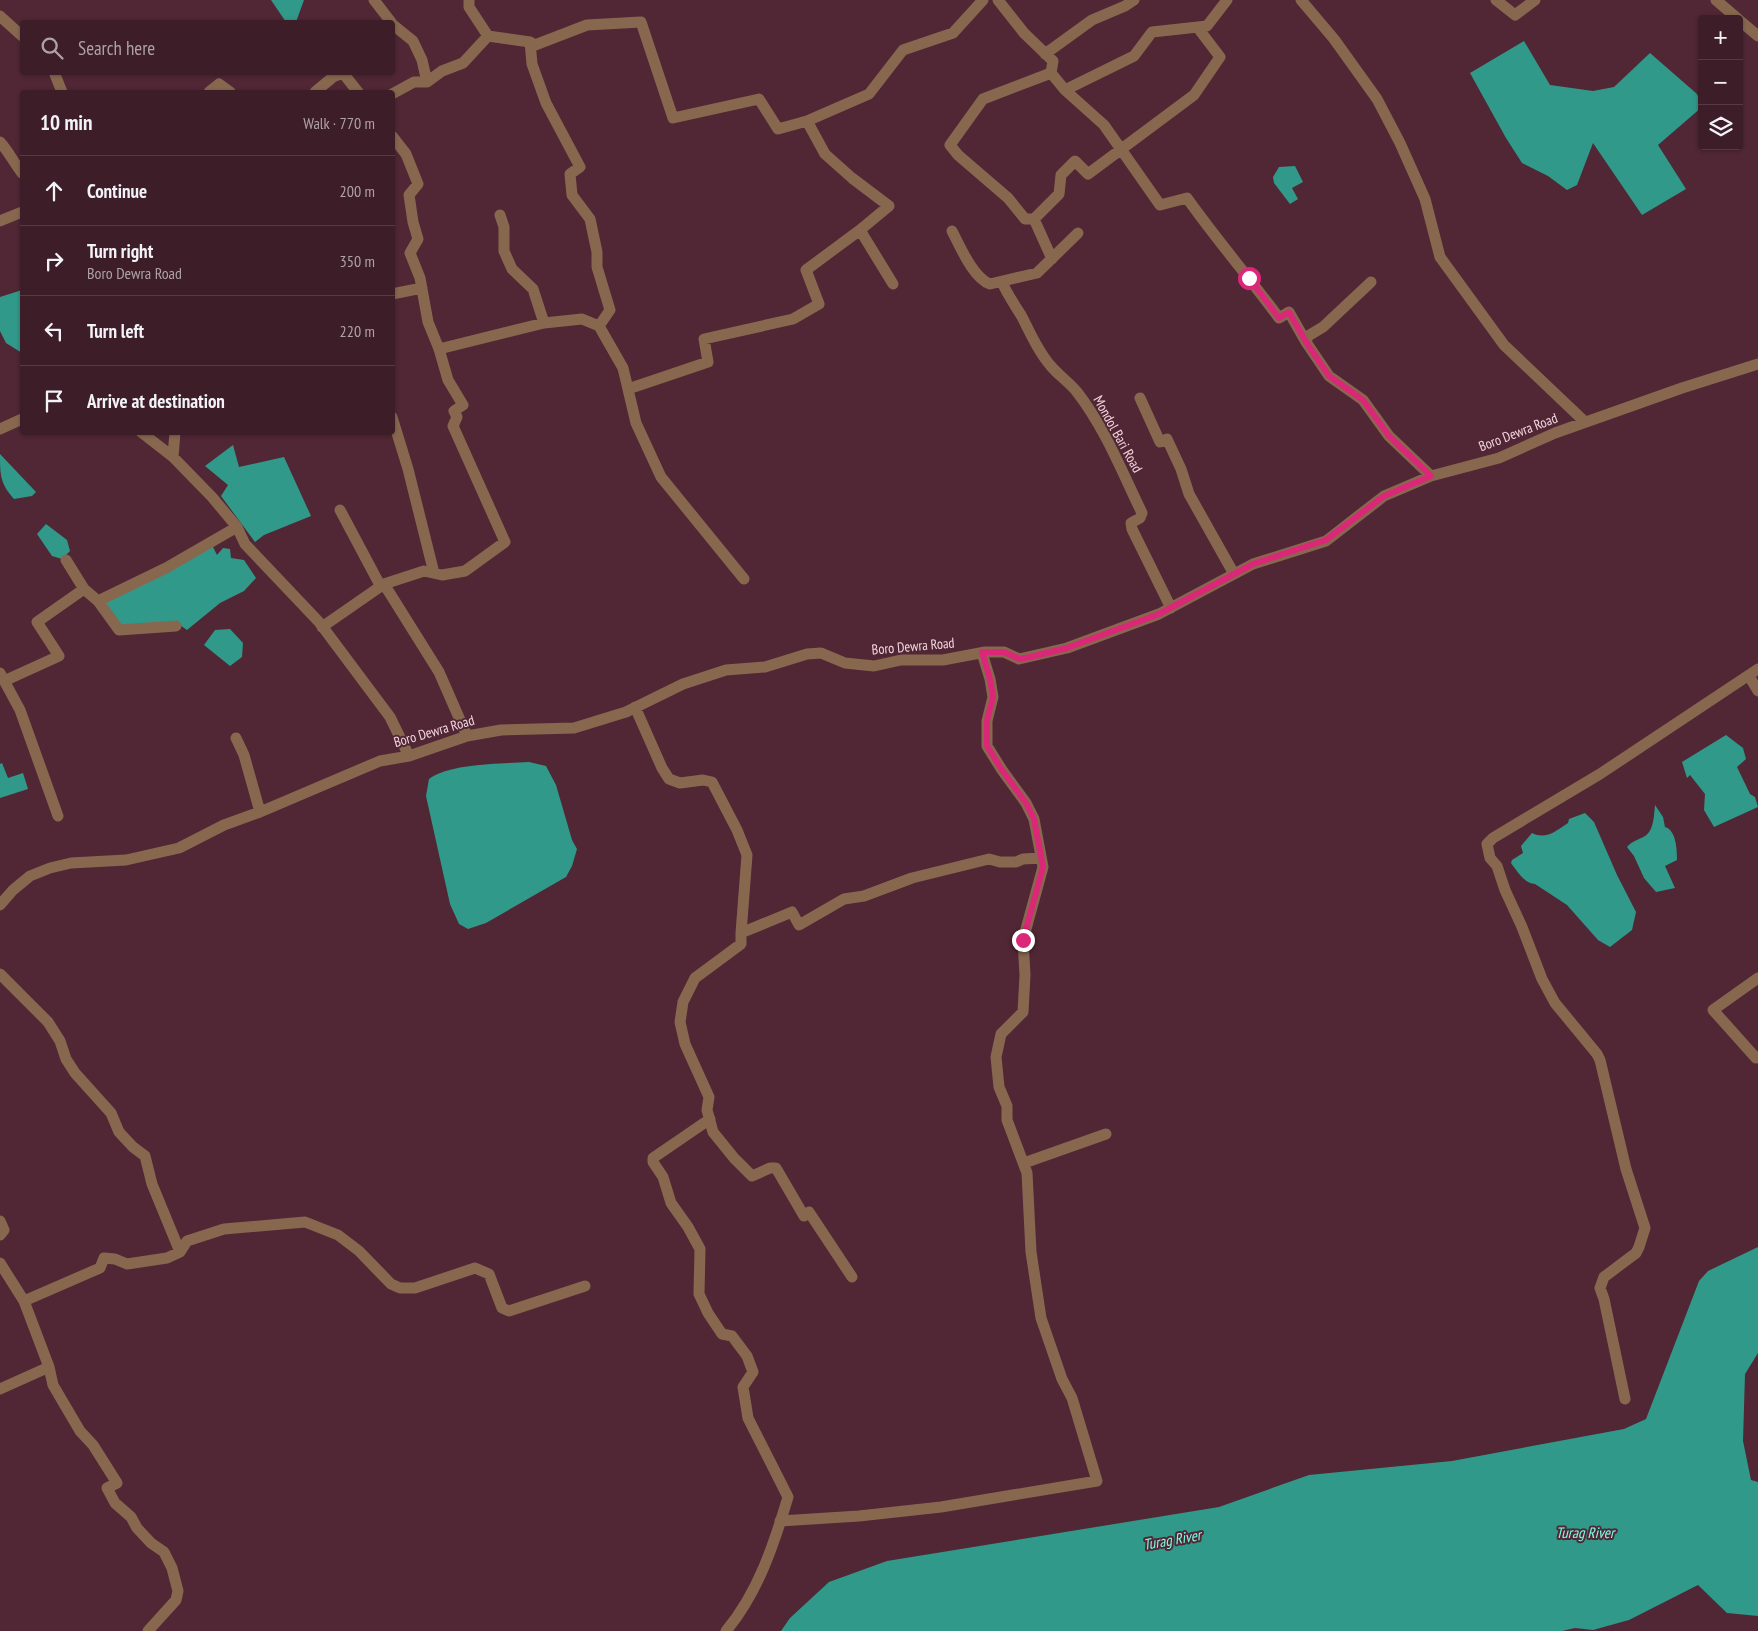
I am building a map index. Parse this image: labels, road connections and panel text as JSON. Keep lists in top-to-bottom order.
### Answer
{
  "streets": {
    "street": ["Boro Dewra Road", "Mondol Bari Road"]
  },
  "crossings": [
    ["Boro Dewra Road", "Mondol Bari Road"]
  ],
  "water": ["Turag River"],
  "page": {
    "map_buttons": ["+", "−"],
    "search": "Search here",
    "heading": ["10 min", "Walk · 770 m"],
    "list": [
      ["Continue", "200 m"],
      ["Turn right", "Boro Dewra Road", "350 m"],
      ["Turn left", "220 m"],
      "Arrive at destination"
    ]
  }
}
